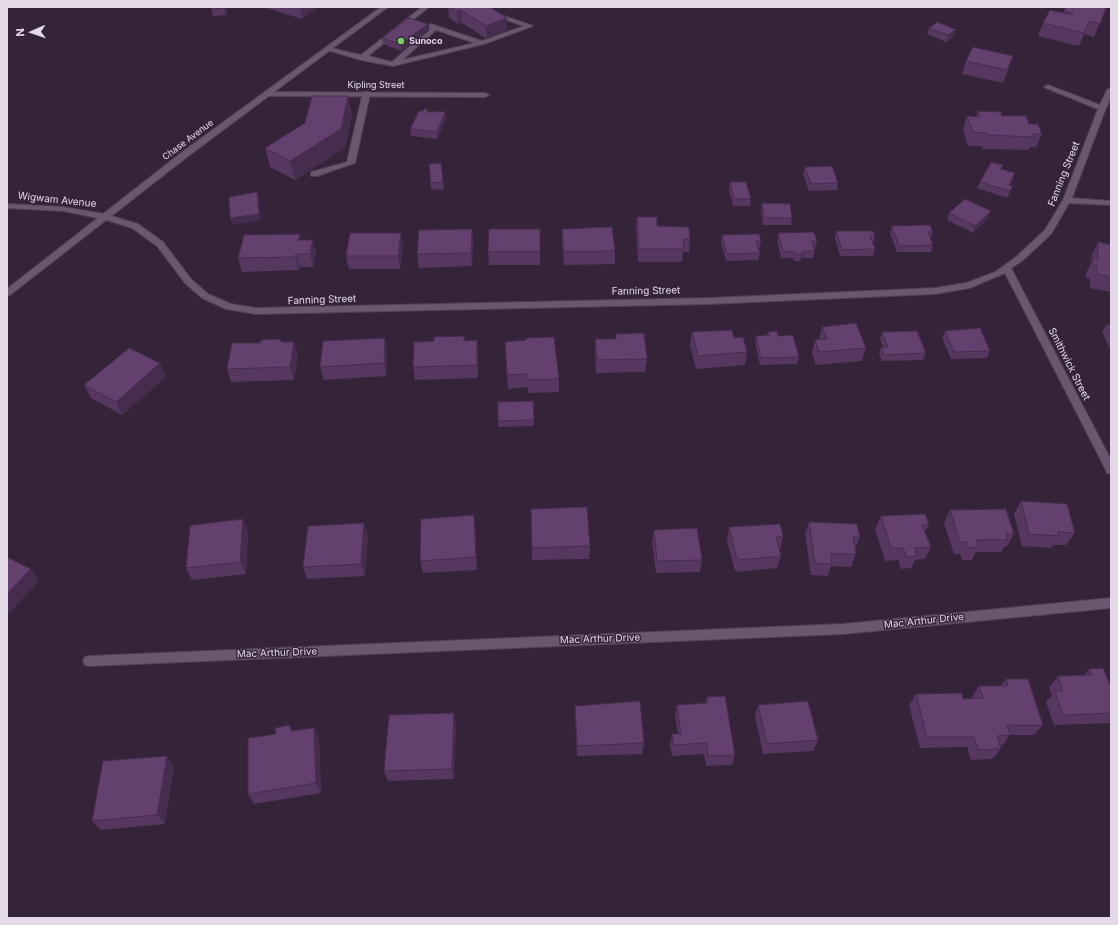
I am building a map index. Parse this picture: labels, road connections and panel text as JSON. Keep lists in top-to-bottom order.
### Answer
{
  "streets": {
    "street": [
      "Kipling Street",
      "Chase Avenue",
      "Fanning Street",
      "Wigwam Avenue",
      "Smithwick Street",
      "Mac Arthur Drive"
    ]
  },
  "crossings": [
    ["Kipling Street", "Chase Avenue"],
    ["Chase Avenue", "Fanning Street"],
    ["Chase Avenue", "Wigwam Avenue"],
    ["Fanning Street", "Wigwam Avenue"],
    ["Fanning Street", "Smithwick Street"]
  ],
  "places": ["Sunoco"],
  "north": "left"
}
